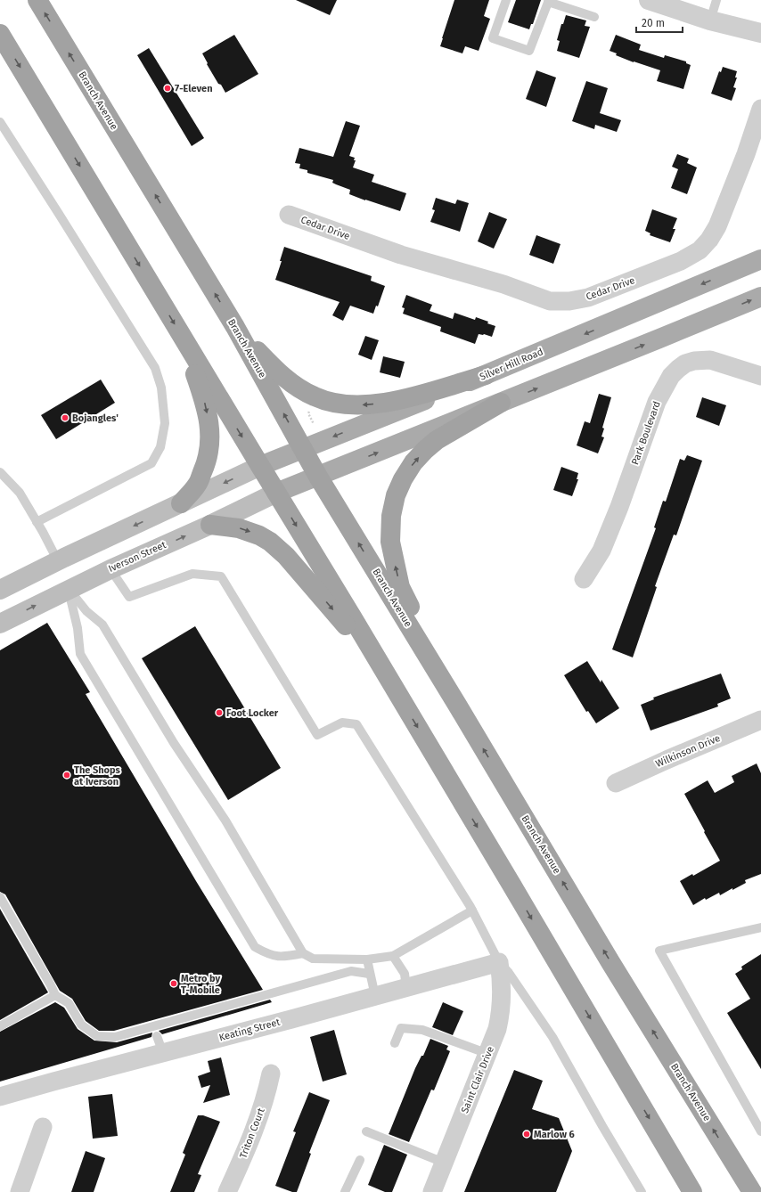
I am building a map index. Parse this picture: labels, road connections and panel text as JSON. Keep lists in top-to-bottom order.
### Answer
{
  "streets": {
    "highway": ["Branch Avenue"],
    "main road": ["Silver Hill Road", "Iverson Street"],
    "street": [
      "Cedar Drive",
      "Park Boulevard",
      "Wilkinson Drive",
      "Keating Street",
      "Saint Clair Drive",
      "Triton Court"
    ]
  },
  "crossings": [
    ["Branch Avenue", "Silver Hill Road"],
    ["Keating Street", "Saint Clair Drive"]
  ],
  "places": [
    "7-Eleven",
    "Bojangles'",
    "Foot Locker",
    "The Shops at Iverson",
    "Metro by T-Mobile",
    "Marlow 6"
  ],
  "scale_bar": "20 m"
}
